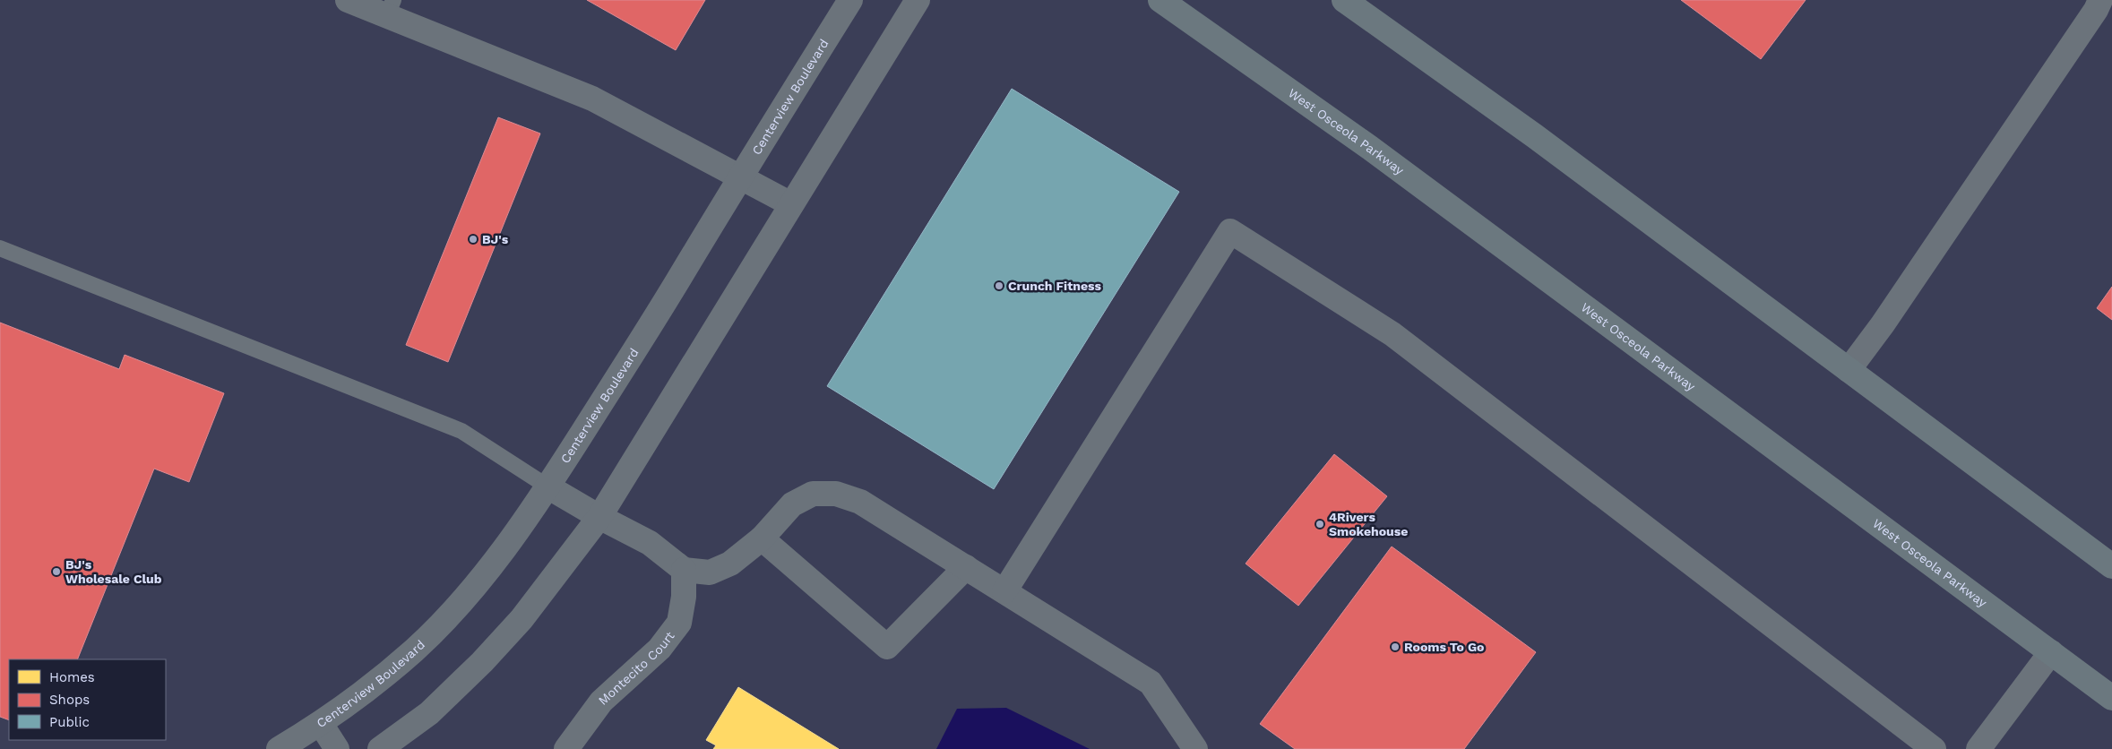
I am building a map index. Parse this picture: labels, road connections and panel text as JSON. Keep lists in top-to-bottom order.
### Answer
{
  "streets": {
    "main road": ["West Osceola Parkway"],
    "street": ["Centerview Boulevard", "Montecito Court"]
  },
  "places": [
    "BJ's",
    "Crunch Fitness",
    "4Rivers Smokehouse",
    "BJ's Wholesale Club",
    "Rooms To Go"
  ],
  "legend": ["Homes", "Shops", "Public"]
}
